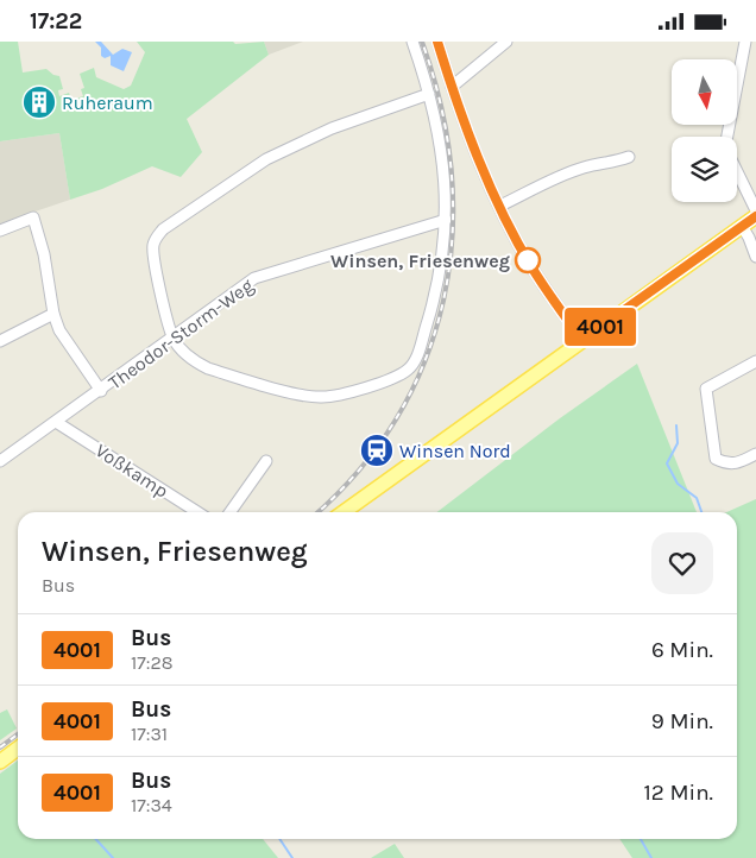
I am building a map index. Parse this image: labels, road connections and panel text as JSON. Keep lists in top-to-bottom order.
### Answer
{
  "streets": {
    "street": ["Theodor-Storm-Weg", "Voßkamp"]
  },
  "crossings": [
    ["Theodor-Storm-Weg", "Voßkamp"]
  ],
  "places": {
    "building": ["Ruheraum"],
    "other": ["Winsen, Friesenweg"],
    "station": ["Winsen Nord"]
  },
  "lines": ["bus line 4001"],
  "north": "bottom",
  "page": {
    "status": "17:22",
    "on_map": "4001",
    "heading": ["Winsen, Friesenweg", "Bus"],
    "list": [
      {
        "mark": "4001",
        "name": "Bus",
        "note": "17:28",
        "value": "6 Min."
      },
      {
        "mark": "4001",
        "name": "Bus",
        "note": "17:31",
        "value": "9 Min."
      },
      {
        "mark": "4001",
        "name": "Bus",
        "note": "17:34",
        "value": "12 Min."
      }
    ]
  }
}
